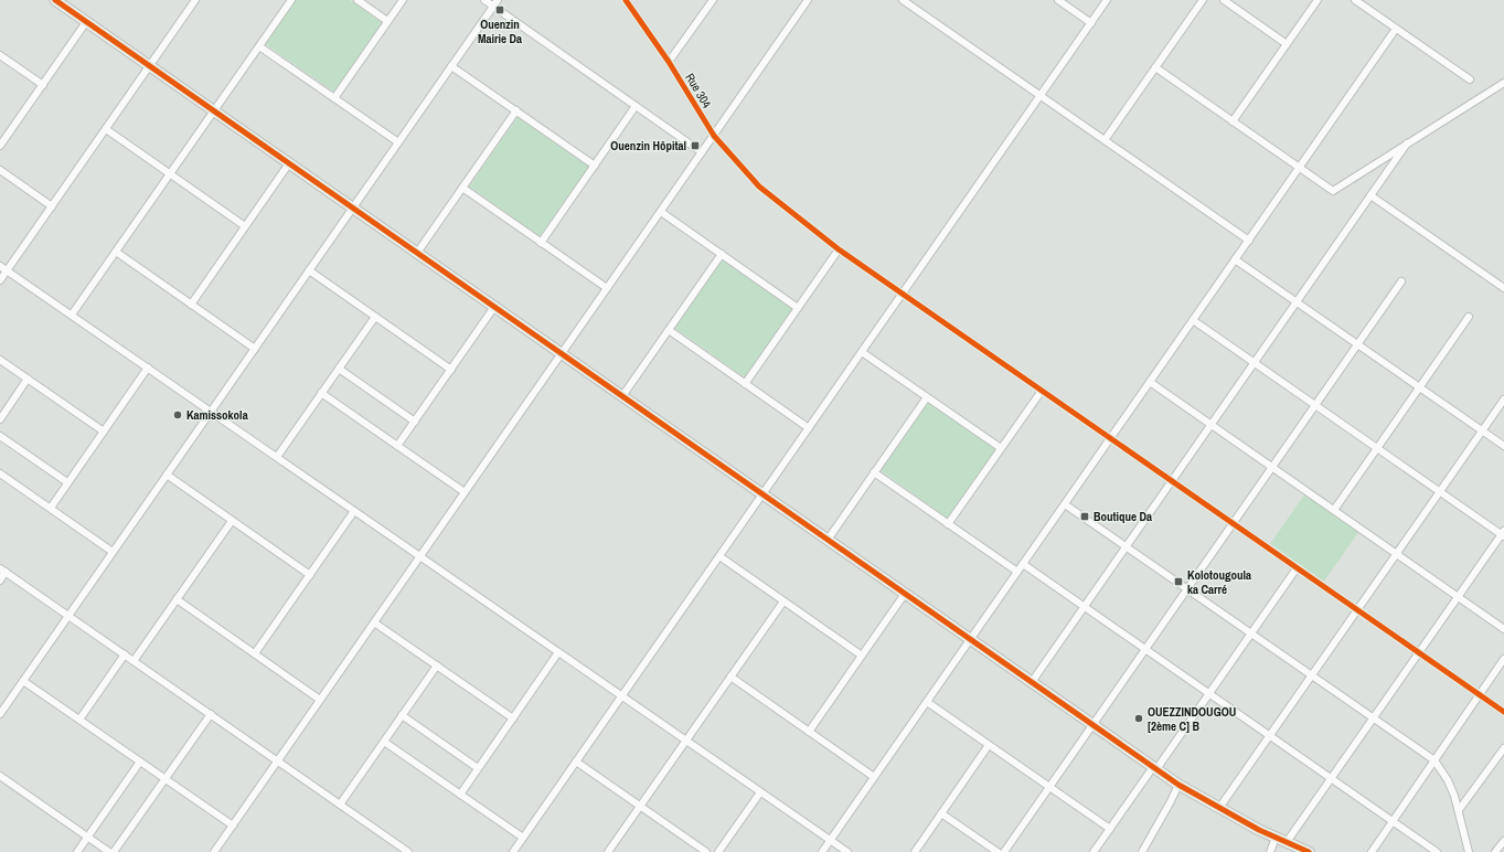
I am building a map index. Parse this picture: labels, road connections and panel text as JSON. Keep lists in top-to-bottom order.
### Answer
{
  "streets": {
    "street": ["Rue 304"]
  },
  "places": {
    "transit": [
      "Ouenzin Mairie Da",
      "Ouenzin Hôpital",
      "Boutique Da",
      "Kolotougoula ka Carré"
    ],
    "other": ["Kamissokola", "OUEZZINDOUGOU [2ème C] B"]
  }
}
